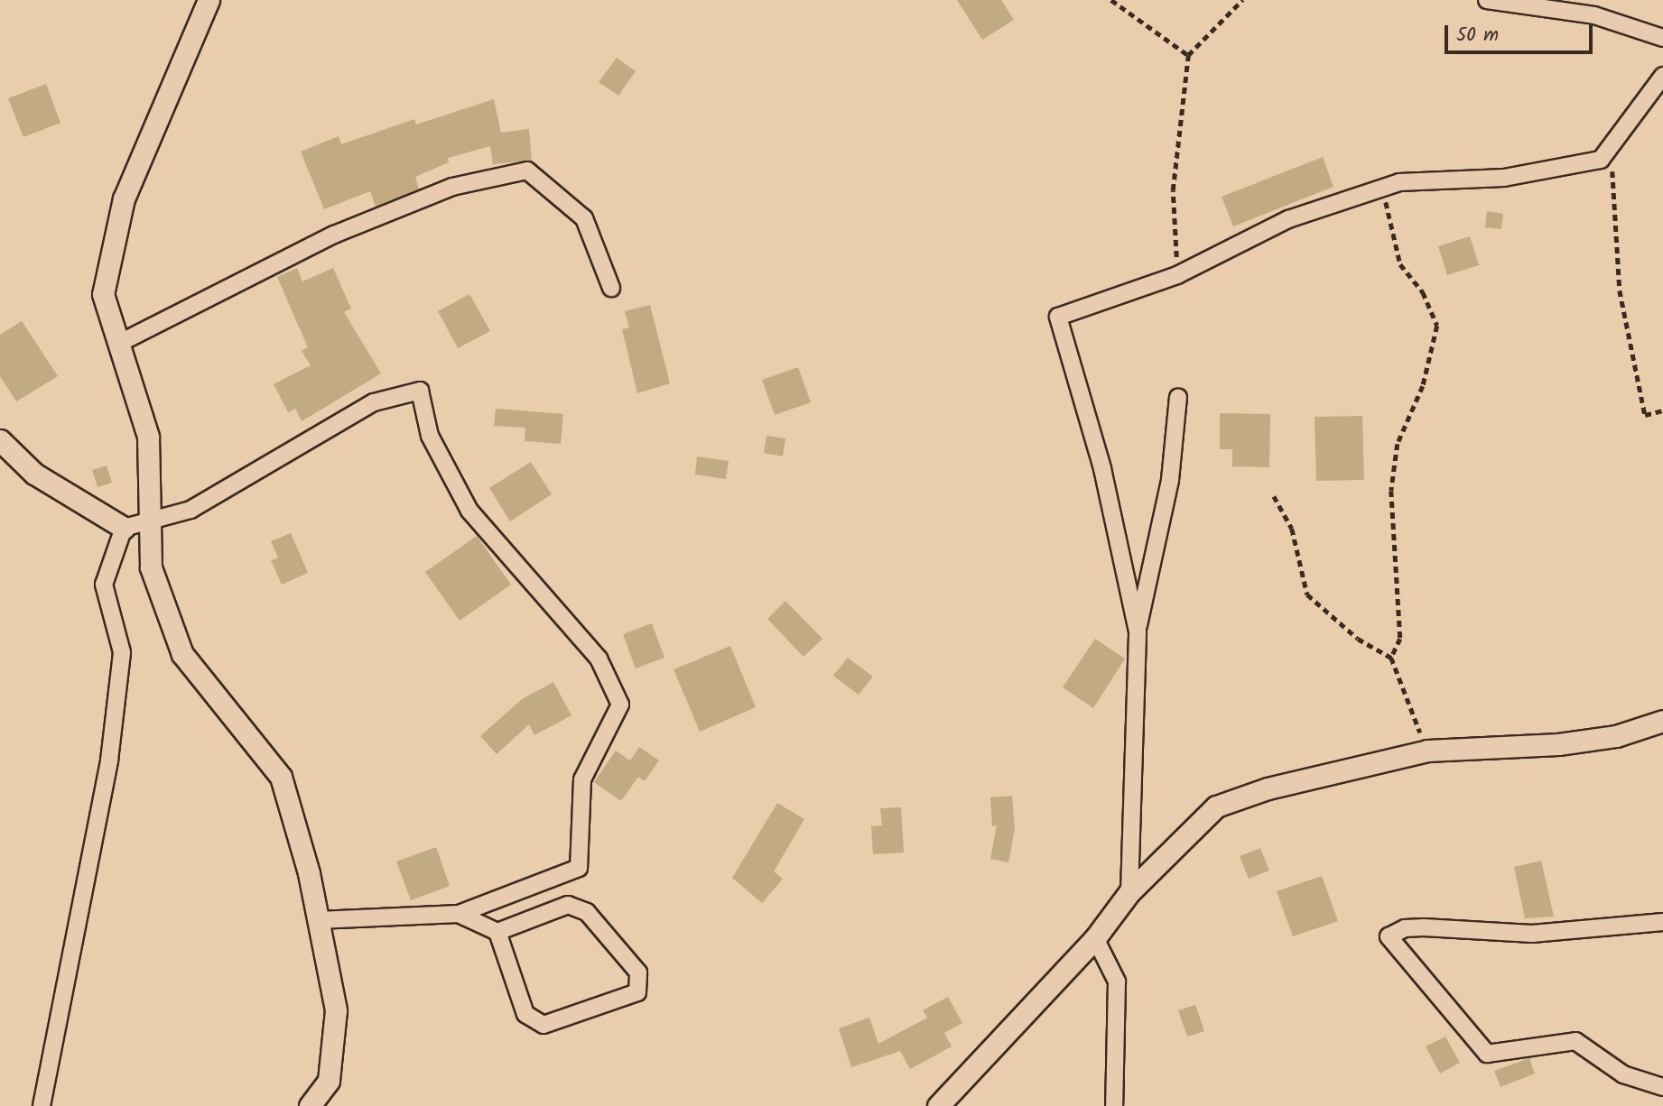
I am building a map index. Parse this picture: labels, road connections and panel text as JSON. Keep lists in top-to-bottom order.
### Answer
{
  "scale_bar": "50 m"
}
